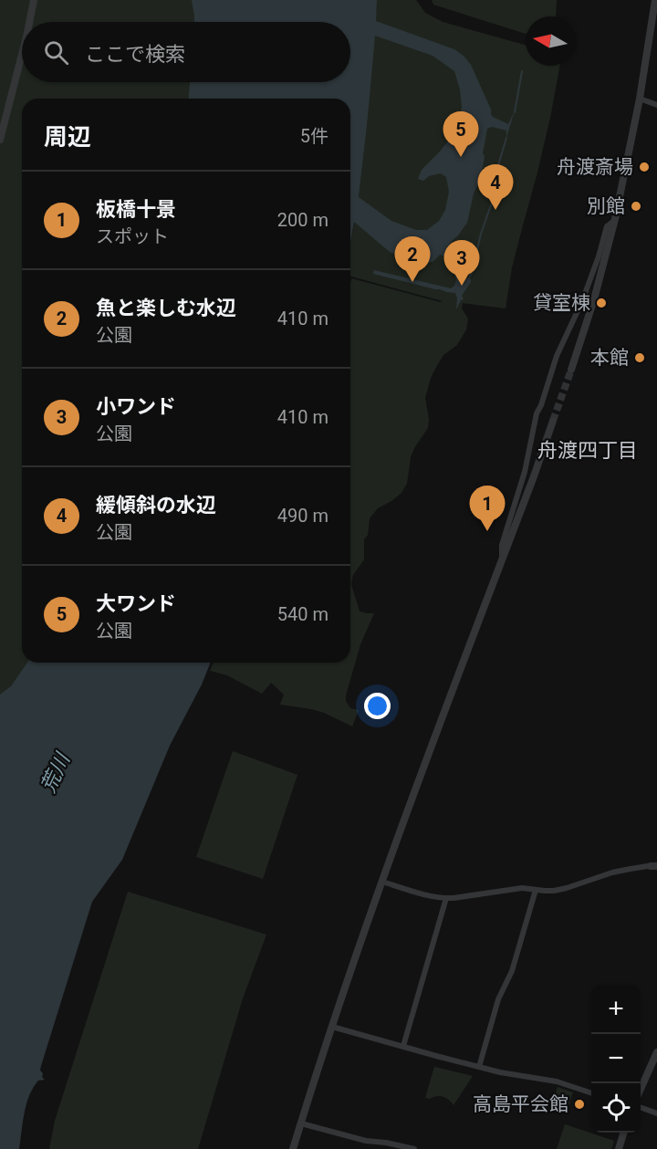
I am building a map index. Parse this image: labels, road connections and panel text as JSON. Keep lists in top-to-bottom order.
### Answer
{
  "districts": ["舟渡四丁目"],
  "water": ["荒川"],
  "places": [
    "舟渡斎場",
    "別館",
    "貸室棟",
    "本館",
    "高島平会館"
  ],
  "north": "left",
  "page": {
    "search": "ここで検索",
    "heading": ["周辺", "5件"],
    "pins": [
      "5",
      "4",
      "2",
      "3",
      "1"
    ],
    "list": [
      {
        "mark": "1",
        "name": "板橋十景",
        "note": "スポット",
        "value": "200 m"
      },
      {
        "mark": "2",
        "name": "魚と楽しむ水辺",
        "note": "公園",
        "value": "410 m"
      },
      {
        "mark": "3",
        "name": "小ワンド",
        "note": "公園",
        "value": "410 m"
      },
      {
        "mark": "4",
        "name": "緩傾斜の水辺",
        "note": "公園",
        "value": "490 m"
      },
      {
        "mark": "5",
        "name": "大ワンド",
        "note": "公園",
        "value": "540 m"
      }
    ],
    "map_buttons": ["+", "−"]
  }
}
